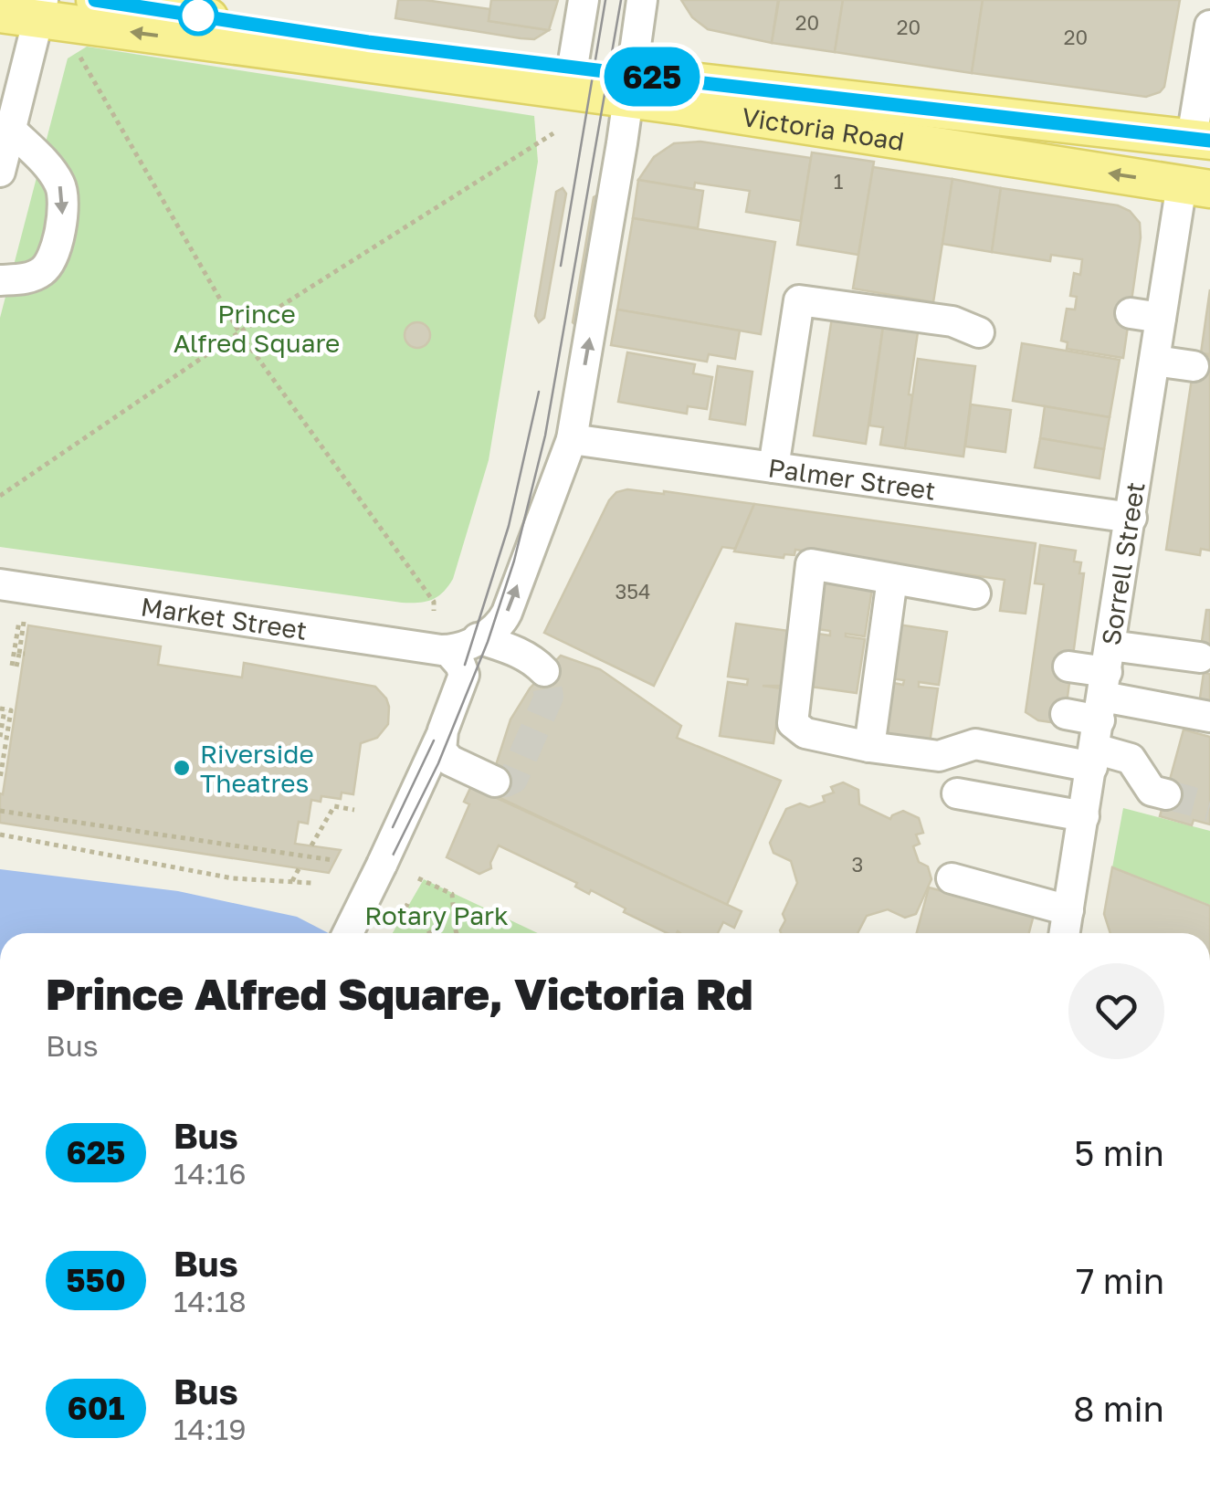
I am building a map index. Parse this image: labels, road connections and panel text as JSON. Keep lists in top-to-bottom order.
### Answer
{
  "streets": {
    "main road": ["Victoria Road"],
    "street": ["Palmer Street", "Sorrell Street", "Market Street"]
  },
  "crossings": [
    ["Victoria Road", "Sorrell Street"],
    ["Palmer Street", "Sorrell Street"]
  ],
  "parks": ["Prince Alfred Square", "Rotary Park"],
  "places": ["Riverside Theatres"],
  "lines": ["bus line 625"],
  "house_numbers": [
    "20",
    "20",
    "20",
    "1",
    "354",
    "3"
  ],
  "page": {
    "on_map": "625",
    "heading": ["Prince Alfred Square, Victoria Rd", "Bus"],
    "list": [
      {
        "mark": "625",
        "name": "Bus",
        "note": "14:16",
        "value": "5 min"
      },
      {
        "mark": "550",
        "name": "Bus",
        "note": "14:18",
        "value": "7 min"
      },
      {
        "mark": "601",
        "name": "Bus",
        "note": "14:19",
        "value": "8 min"
      }
    ]
  }
}
